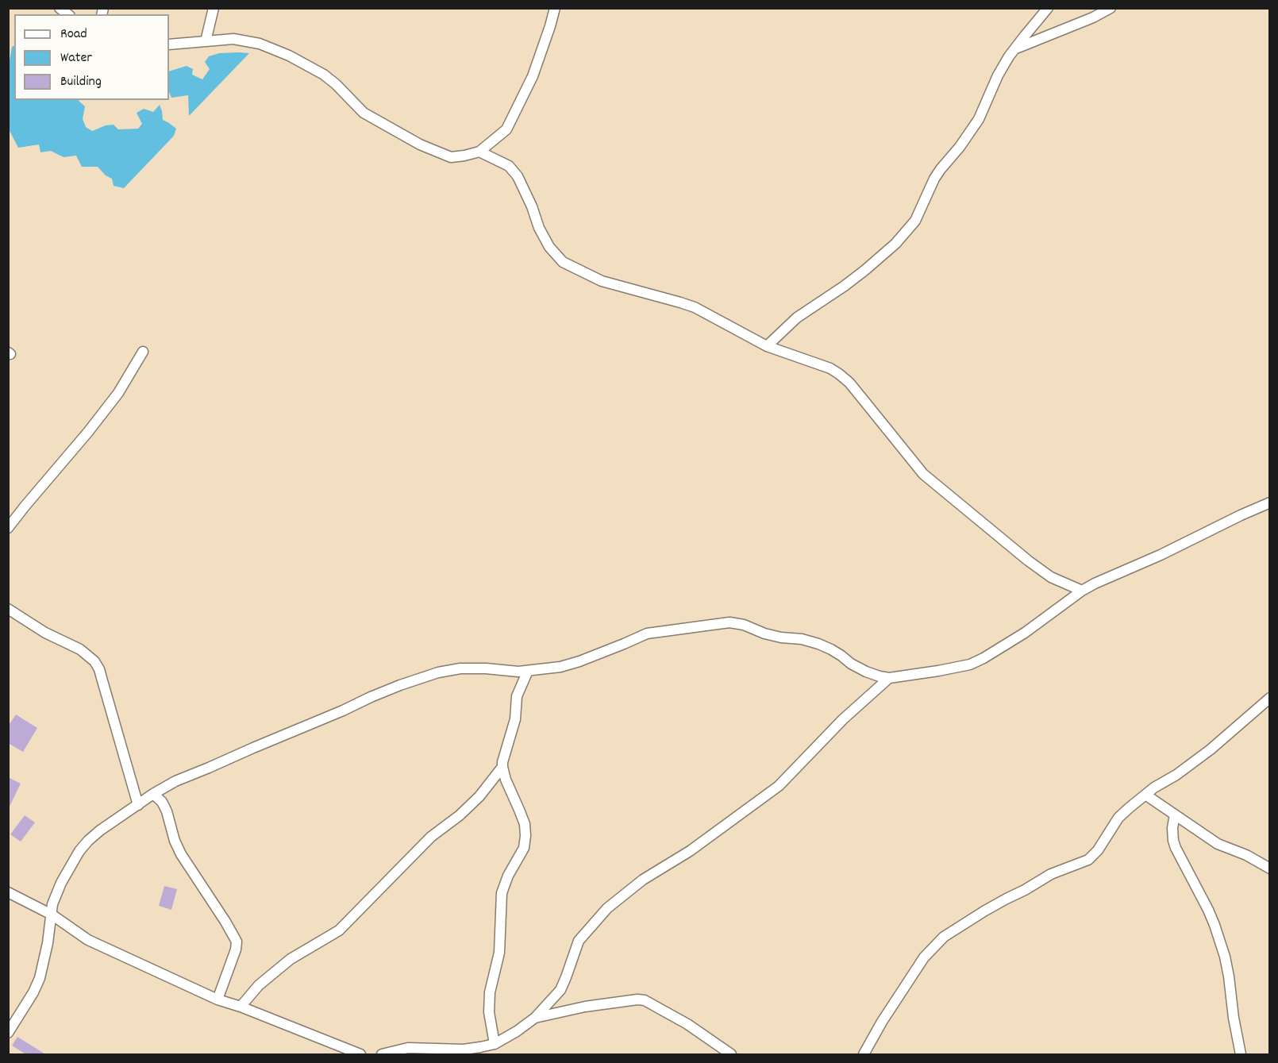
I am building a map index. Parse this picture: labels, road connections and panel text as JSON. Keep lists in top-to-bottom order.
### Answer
{
  "legend": ["Road", "Water", "Building"]
}
